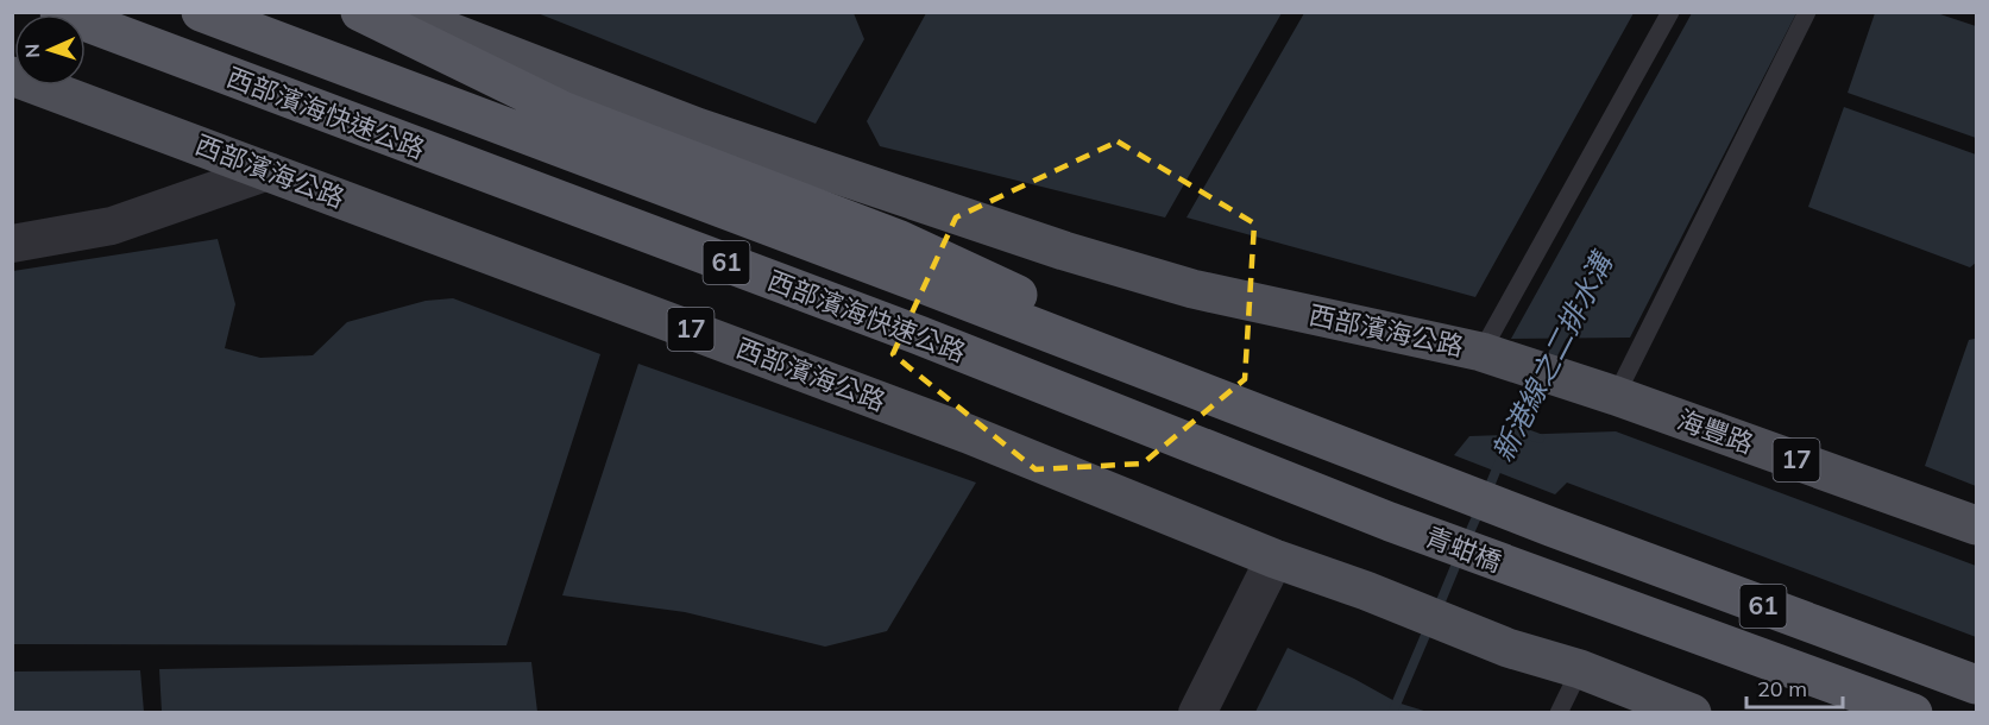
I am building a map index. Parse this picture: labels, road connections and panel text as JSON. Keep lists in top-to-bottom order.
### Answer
{
  "streets": {
    "highway": ["西部濱海快速公路", "61", "青蚶橋"],
    "main road": ["西部濱海公路", "17", "海豐路"]
  },
  "crossings": [
    ["西部濱海快速公路", "青蚶橋"],
    ["西部濱海公路", "17"],
    ["17", "海豐路"]
  ],
  "water": ["新港線之二排水溝"],
  "scale_bar": "20 m",
  "north": "left"
}
